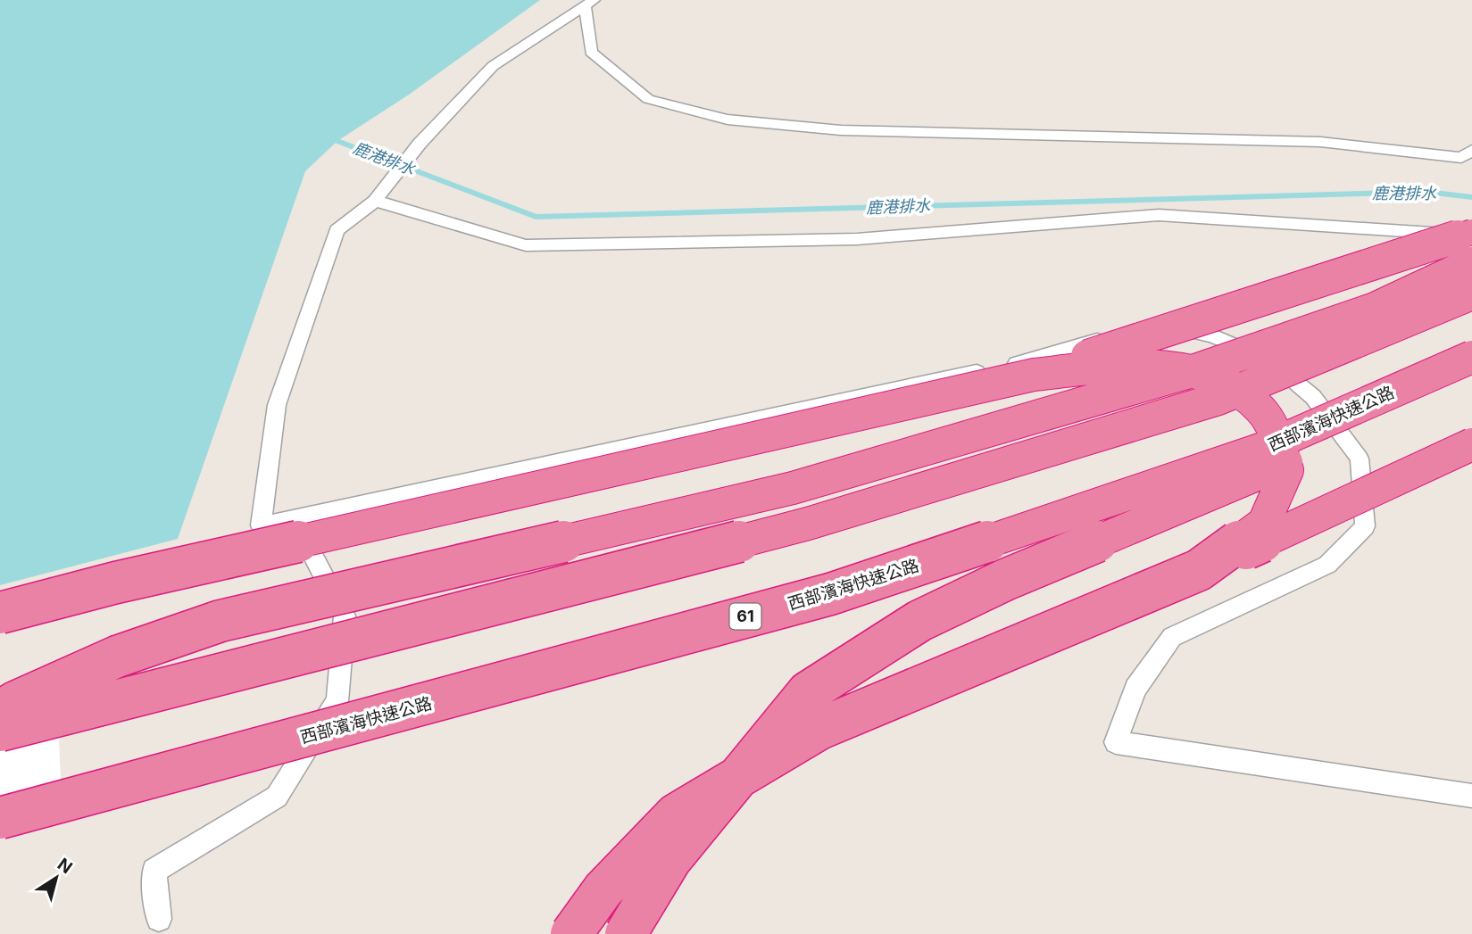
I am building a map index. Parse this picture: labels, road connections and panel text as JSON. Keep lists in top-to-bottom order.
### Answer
{
  "streets": {
    "highway": ["西部濱海快速公路", "61"]
  },
  "water": ["鹿港排水"],
  "north": "top right"
}
